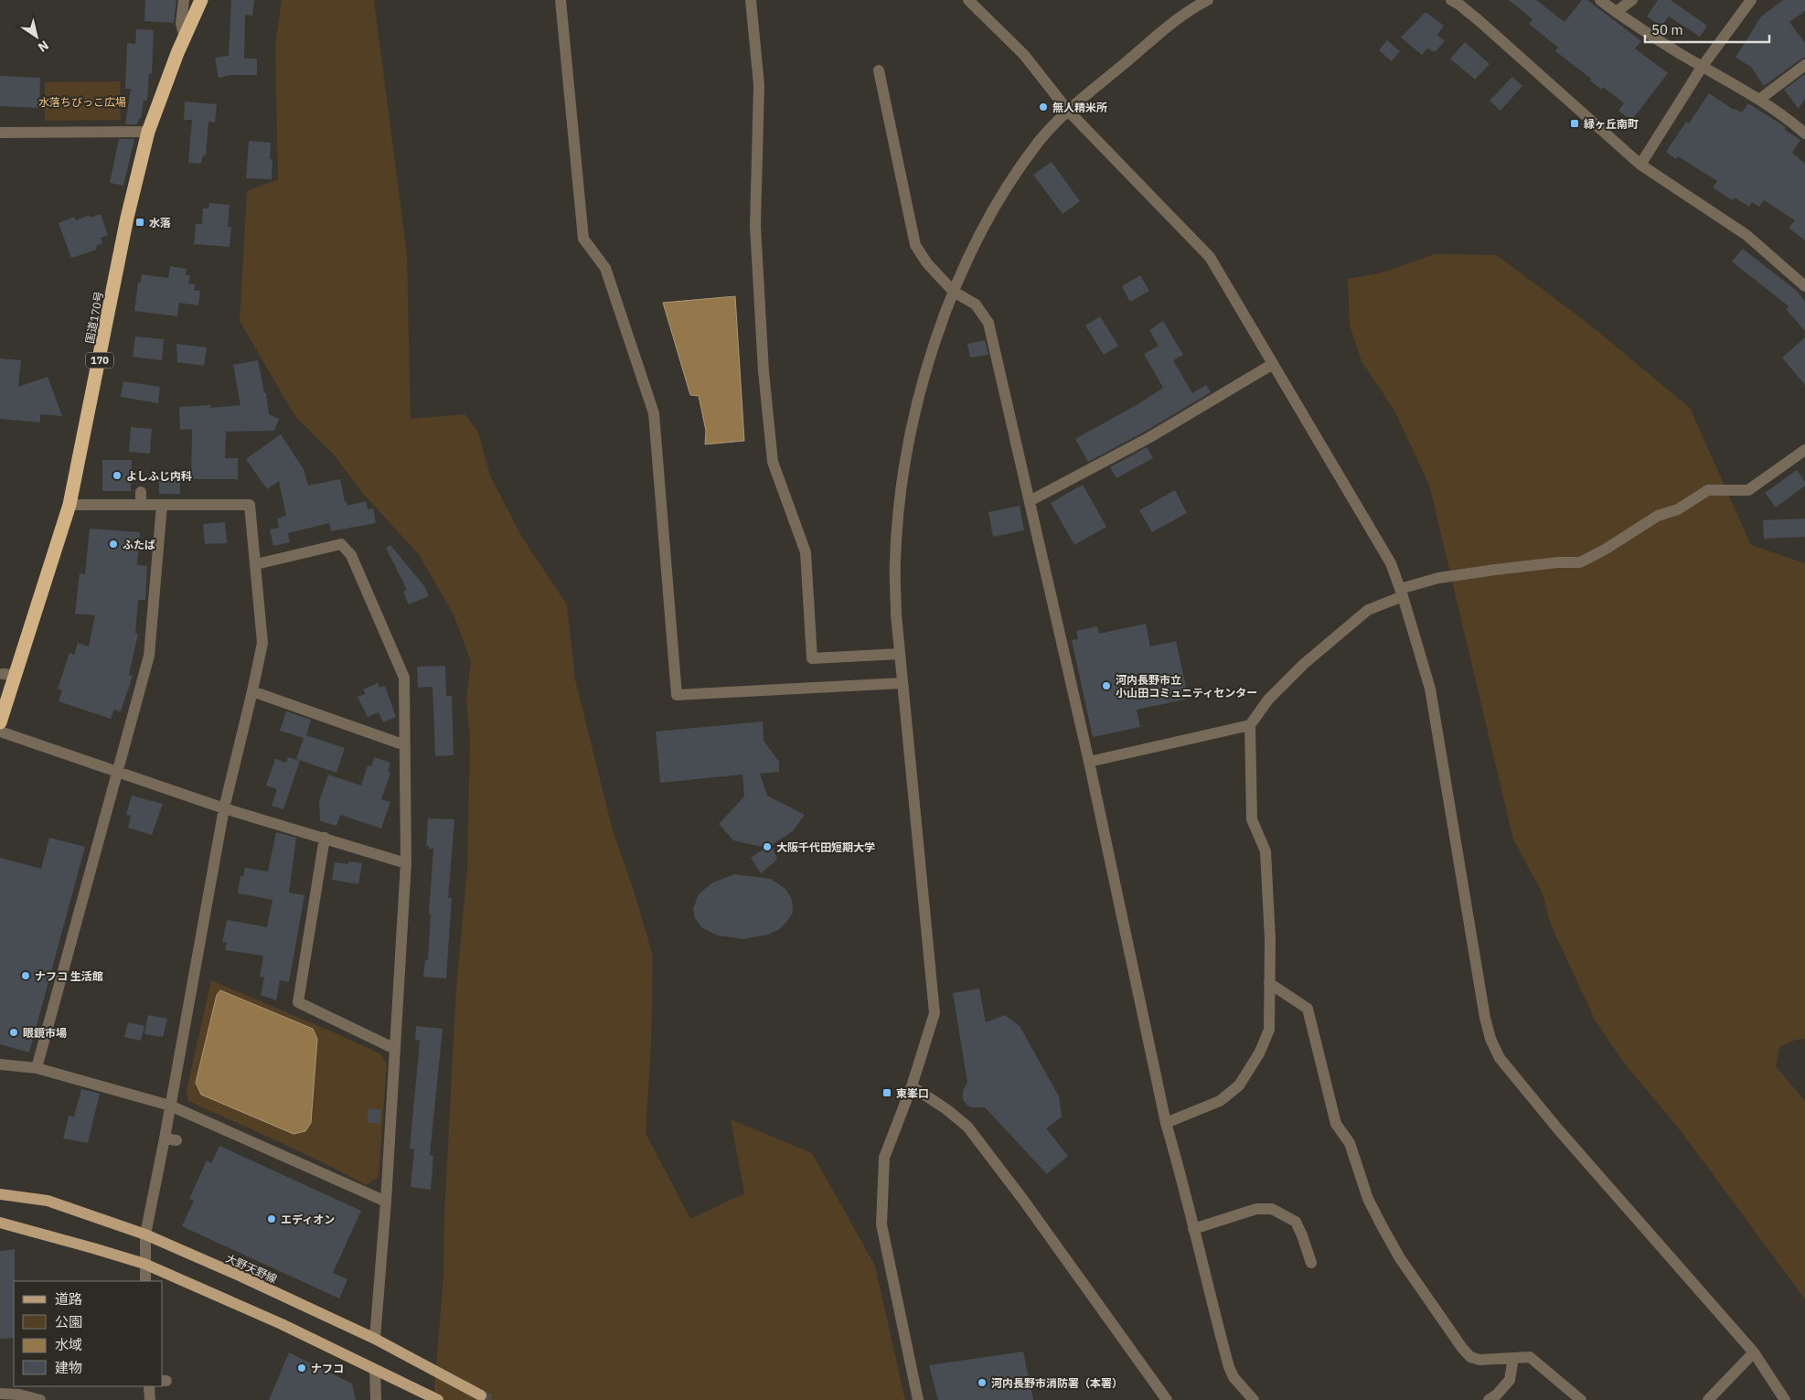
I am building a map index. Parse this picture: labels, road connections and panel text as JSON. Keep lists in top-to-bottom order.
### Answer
{
  "streets": {
    "highway": ["国道170号", "170"],
    "main road": ["大野天野線"]
  },
  "parks": ["水落ちびっこ広場"],
  "places": {
    "other": [
      "無人精米所",
      "よしふじ内科",
      "ふたば",
      "河内長野市立 小山田コミュニティセンター",
      "大阪千代田短期大学",
      "ナフコ 生活館",
      "眼鏡市場",
      "エディオン",
      "ナフコ",
      "河内長野市消防署（本署）"
    ],
    "transit": ["緑ヶ丘南町", "水落", "東峯口"]
  },
  "legend": [
    "道路",
    "公園",
    "水域",
    "建物"
  ],
  "scale_bar": "50 m",
  "north": "bottom right"
}
